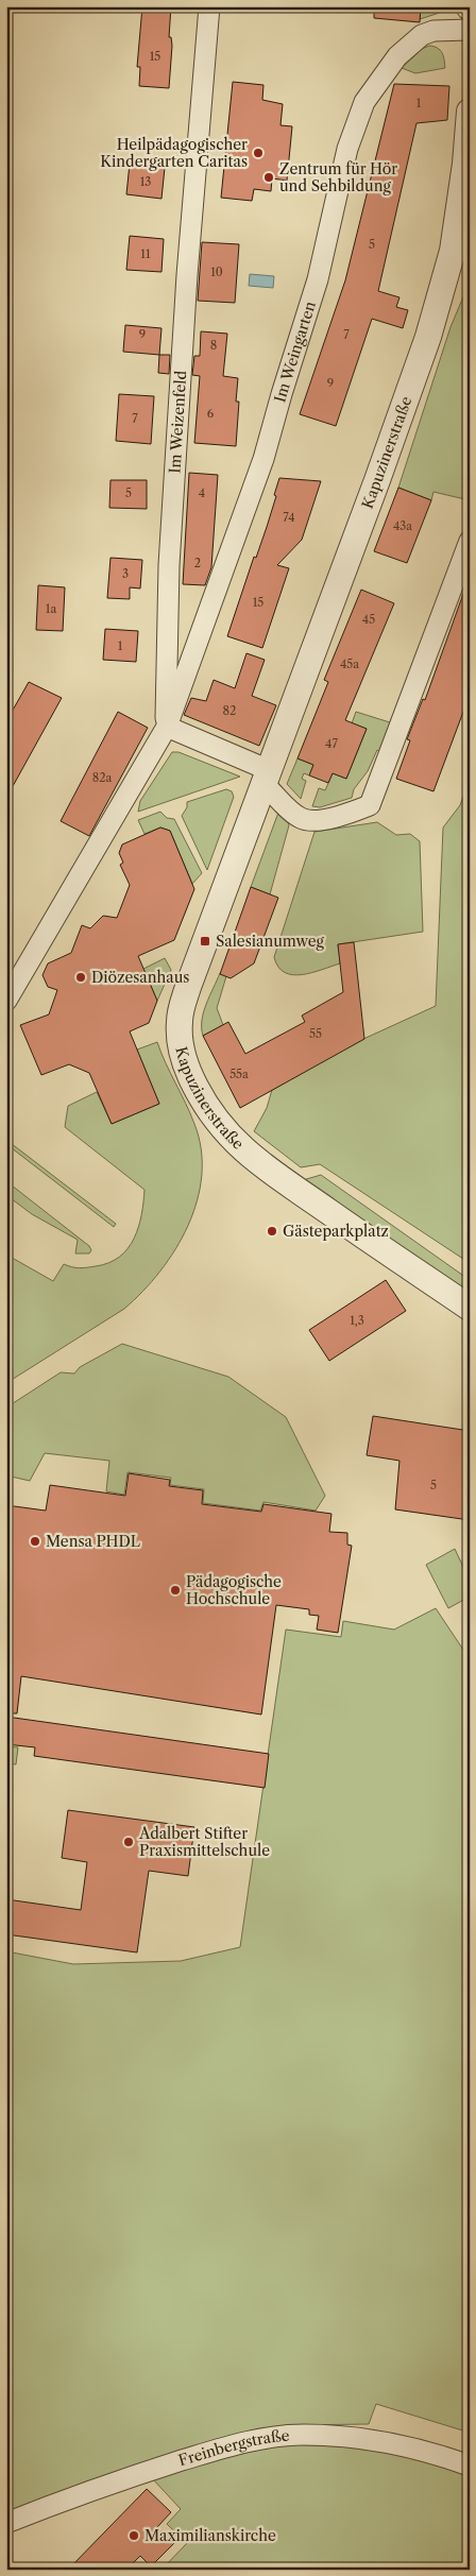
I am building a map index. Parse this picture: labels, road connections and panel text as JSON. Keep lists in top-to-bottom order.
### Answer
{
  "streets": {
    "street": [
      "Im Weingarten",
      "Im Weizenfeld",
      "Kapuzinerstraße",
      "Freinbergstraße"
    ]
  },
  "crossings": [
    ["Im Weingarten", "Im Weizenfeld"]
  ],
  "places": {
    "other": [
      "Heilpädagogischer Kindergarten Caritas",
      "Zentrum für Hör und Sehbildung",
      "Diözesanhaus",
      "Gästeparkplatz",
      "Mensa PHDL",
      "Pädagogische Hochschule",
      "Adalbert Stifter Praxismittelschule",
      "Maximilianskirche"
    ],
    "transit": ["Salesianumweg"]
  },
  "house_numbers": [
    "15",
    "1",
    "13",
    "5",
    "11",
    "10",
    "9",
    "7",
    "8",
    "9",
    "6",
    "7",
    "5",
    "4",
    "74",
    "43a",
    "2",
    "3",
    "15",
    "1a",
    "45",
    "1",
    "45a",
    "82",
    "47",
    "82a",
    "55",
    "55a",
    "1,3",
    "5"
  ]
}
